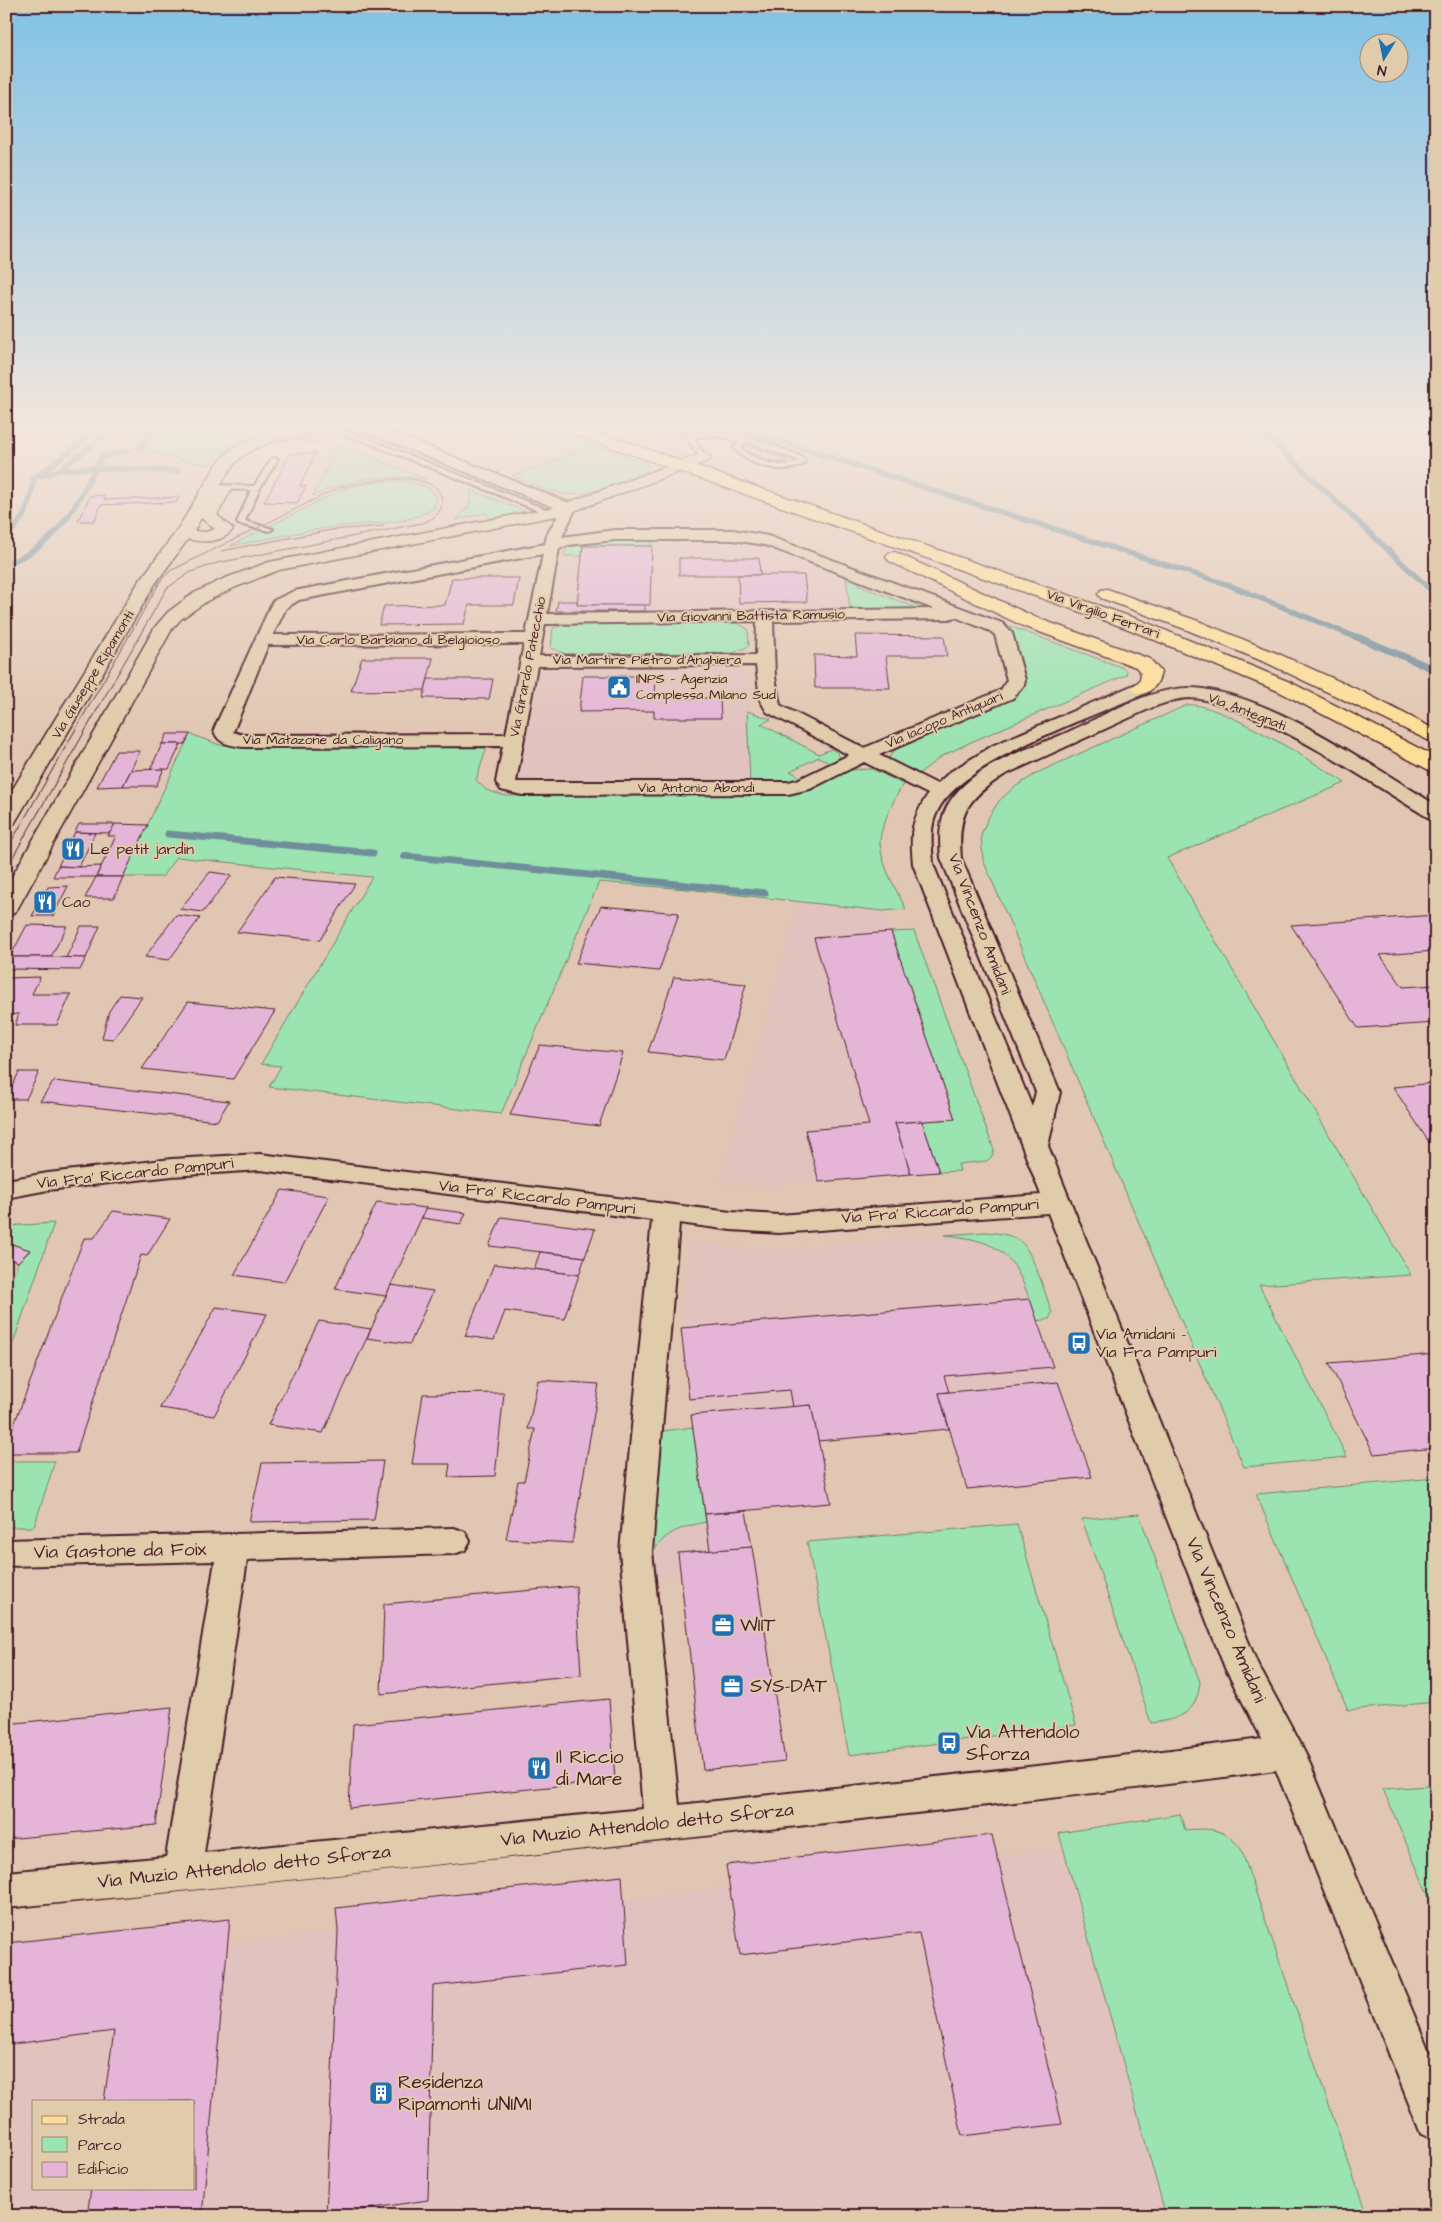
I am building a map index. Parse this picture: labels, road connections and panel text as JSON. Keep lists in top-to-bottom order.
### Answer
{
  "streets": {
    "main road": ["Via Virgilio Ferrari"],
    "street": [
      "Via Giovanni Battista Ramusio",
      "Via Carlo Barbiano di Belgioioso",
      "Via Martire Pietro d'Anghiera",
      "Via Girardo Patecchio",
      "Via Giuseppe Ripamonti",
      "Via Antegnati",
      "Via Iacopo Antiquari",
      "Via Matazone da Caligano",
      "Via Antonio Abondi",
      "Via Vincenzo Amidani",
      "Via Fra' Riccardo Pampuri",
      "Via Gastone da Foix",
      "Via Muzio Attendolo detto Sforza"
    ]
  },
  "crossings": [
    ["Via Giovanni Battista Ramusio", "Via Girardo Patecchio"],
    ["Via Giovanni Battista Ramusio", "Via Iacopo Antiquari"],
    ["Via Giovanni Battista Ramusio", "Via Matazone da Caligano"],
    ["Via Carlo Barbiano di Belgioioso", "Via Girardo Patecchio"],
    ["Via Carlo Barbiano di Belgioioso", "Via Matazone da Caligano"],
    ["Via Martire Pietro d'Anghiera", "Via Girardo Patecchio"],
    ["Via Girardo Patecchio", "Via Matazone da Caligano"],
    ["Via Girardo Patecchio", "Via Antonio Abondi"],
    ["Via Antegnati", "Via Vincenzo Amidani"],
    ["Via Iacopo Antiquari", "Via Matazone da Caligano"],
    ["Via Iacopo Antiquari", "Via Antonio Abondi"],
    ["Via Vincenzo Amidani", "Via Fra' Riccardo Pampuri"],
    ["Via Vincenzo Amidani", "Via Muzio Attendolo detto Sforza"]
  ],
  "places": {
    "public building": ["INPS – Agenzia Complessa Milano Sud"],
    "restaurant": ["Le petit jardin", "Cao", "Il Riccio di Mare"],
    "bus stop": ["Via Amidani - Via Fra Pampuri", "Via Attendolo Sforza"],
    "office": ["WIIT", "SYS-DAT"],
    "building": ["Residenza Ripamonti UNIMI"]
  },
  "legend": ["Strada", "Parco", "Edificio"],
  "north": "bottom"
}
